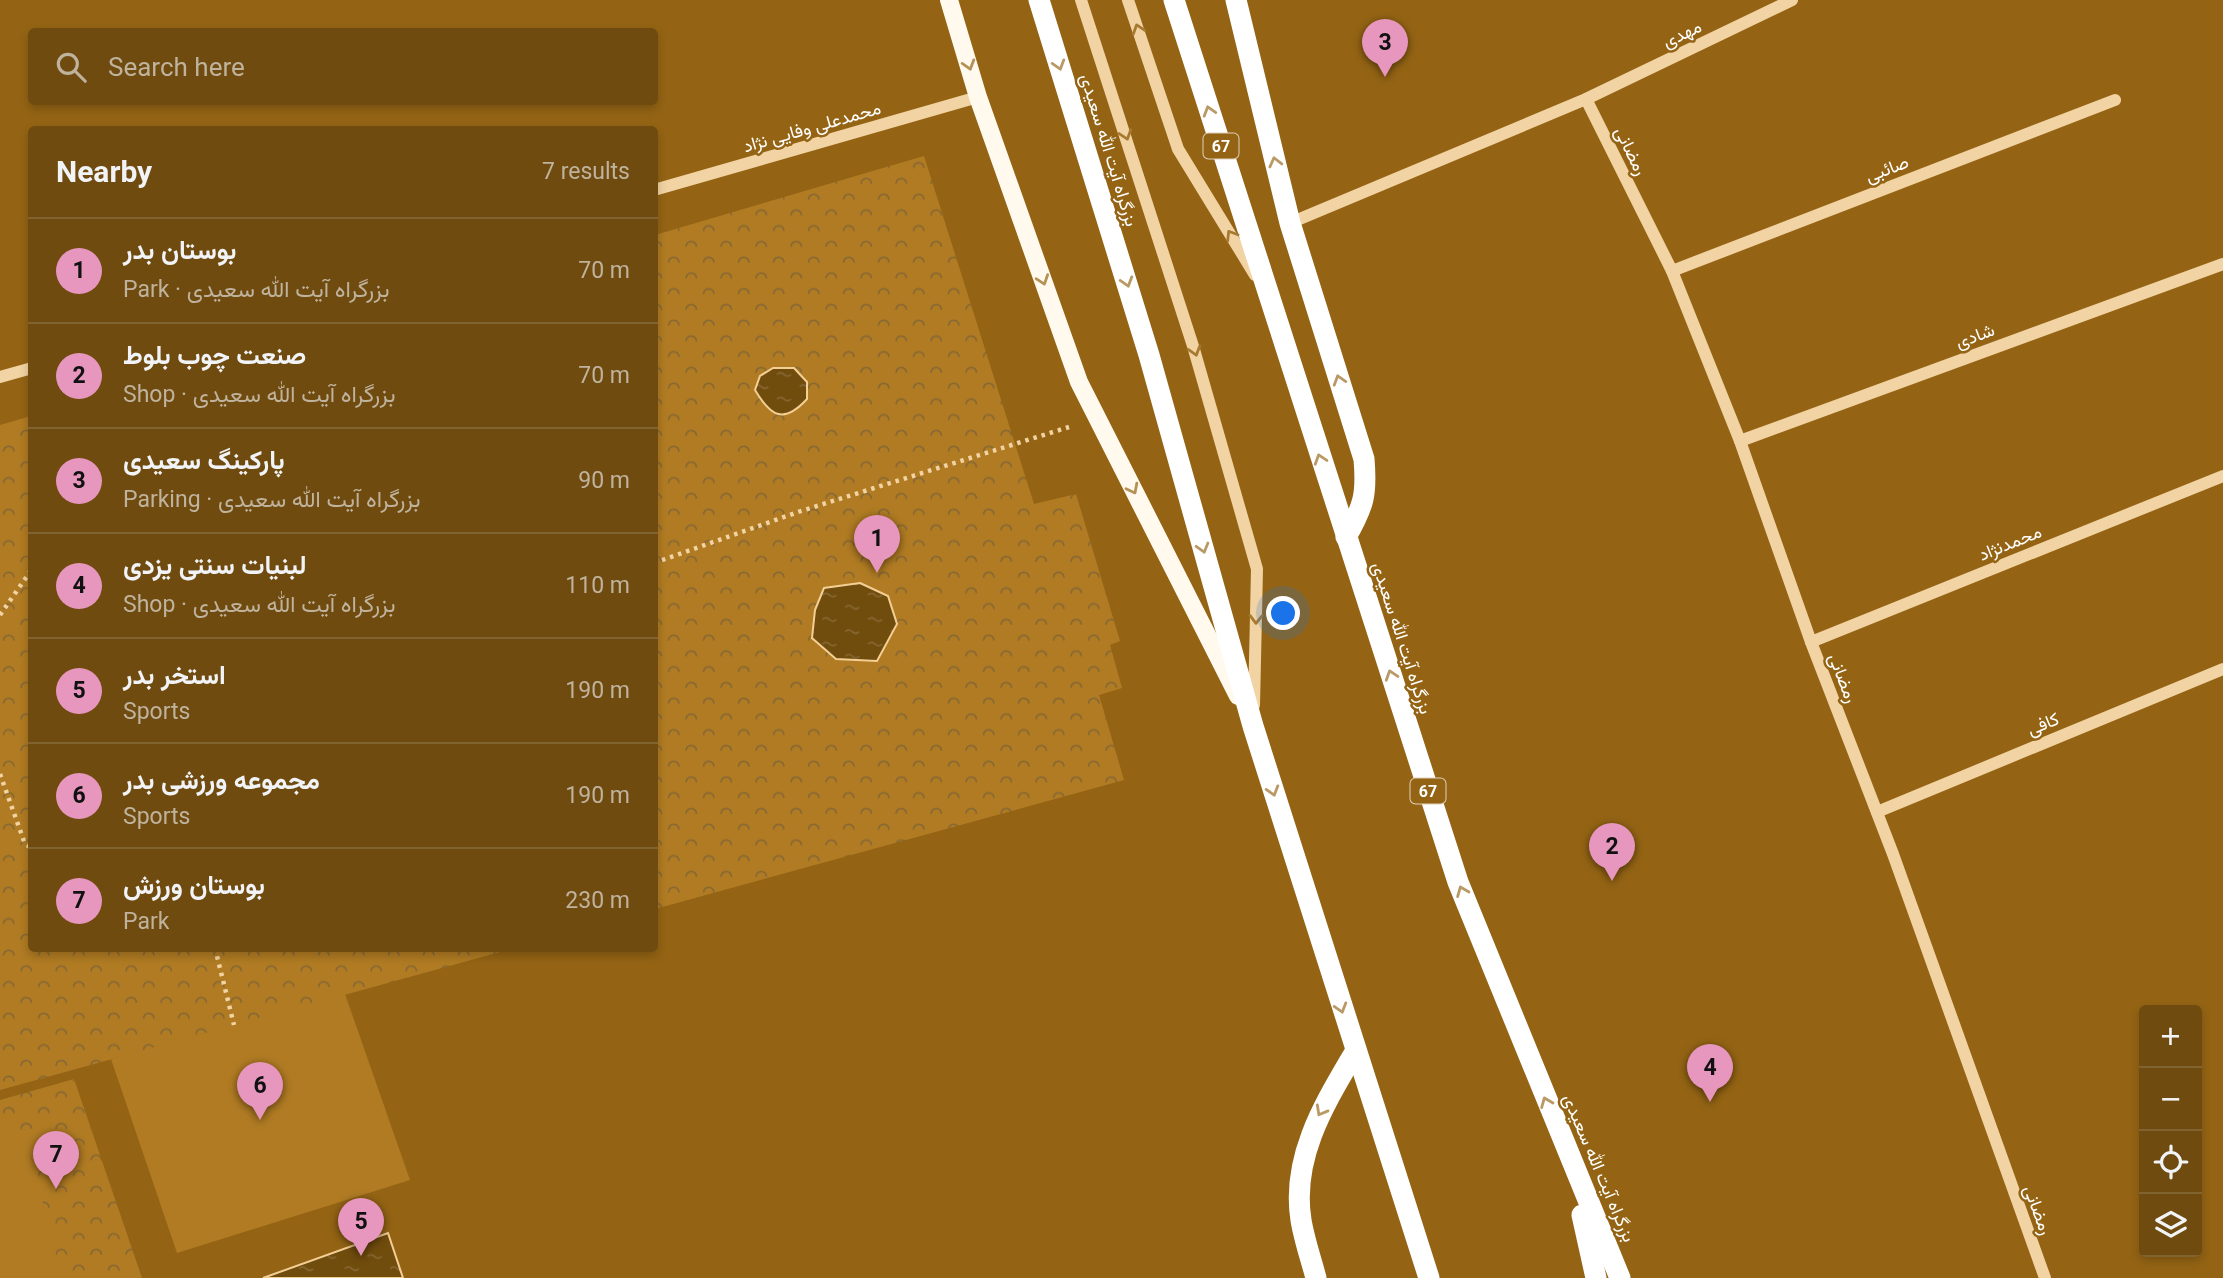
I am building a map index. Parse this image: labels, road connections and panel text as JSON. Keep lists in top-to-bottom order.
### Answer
{
  "streets": {
    "highway": ["67", "بزرگراه آیت الله سعیدی"],
    "street": [
      "مهدی",
      "محمدعلی وفایی نژاد",
      "رمضانی",
      "صائبی",
      "شادی",
      "محمدنژاد",
      "کافی"
    ]
  },
  "crossings": [
    ["مهدی", "رمضانی"],
    ["رمضانی", "صائبی"],
    ["رمضانی", "شادی"],
    ["رمضانی", "محمدنژاد"],
    ["رمضانی", "کافی"]
  ],
  "page": {
    "pins": [
      "3",
      "1",
      "2",
      "4",
      "6",
      "7",
      "5"
    ],
    "search": "Search here",
    "heading": ["Nearby", "7 results"],
    "list": [
      {
        "mark": "1",
        "name": "بوستان بدر",
        "note": "Park · بزرگراه آیت الله سعیدی",
        "value": "70 m"
      },
      {
        "mark": "2",
        "name": "صنعت چوب بلوط",
        "note": "Shop · بزرگراه آیت الله سعیدی",
        "value": "70 m"
      },
      {
        "mark": "3",
        "name": "پارکینگ سعیدی",
        "note": "Parking · بزرگراه آیت الله سعیدی",
        "value": "90 m"
      },
      {
        "mark": "4",
        "name": "لبنیات سنتی یزدی",
        "note": "Shop · بزرگراه آیت الله سعیدی",
        "value": "110 m"
      },
      {
        "mark": "5",
        "name": "استخر بدر",
        "note": "Sports",
        "value": "190 m"
      },
      {
        "mark": "6",
        "name": "مجموعه ورزشی بدر",
        "note": "Sports",
        "value": "190 m"
      },
      {
        "mark": "7",
        "name": "بوستان ورزش",
        "note": "Park",
        "value": "230 m"
      }
    ],
    "map_buttons": ["+", "−"]
  }
}
